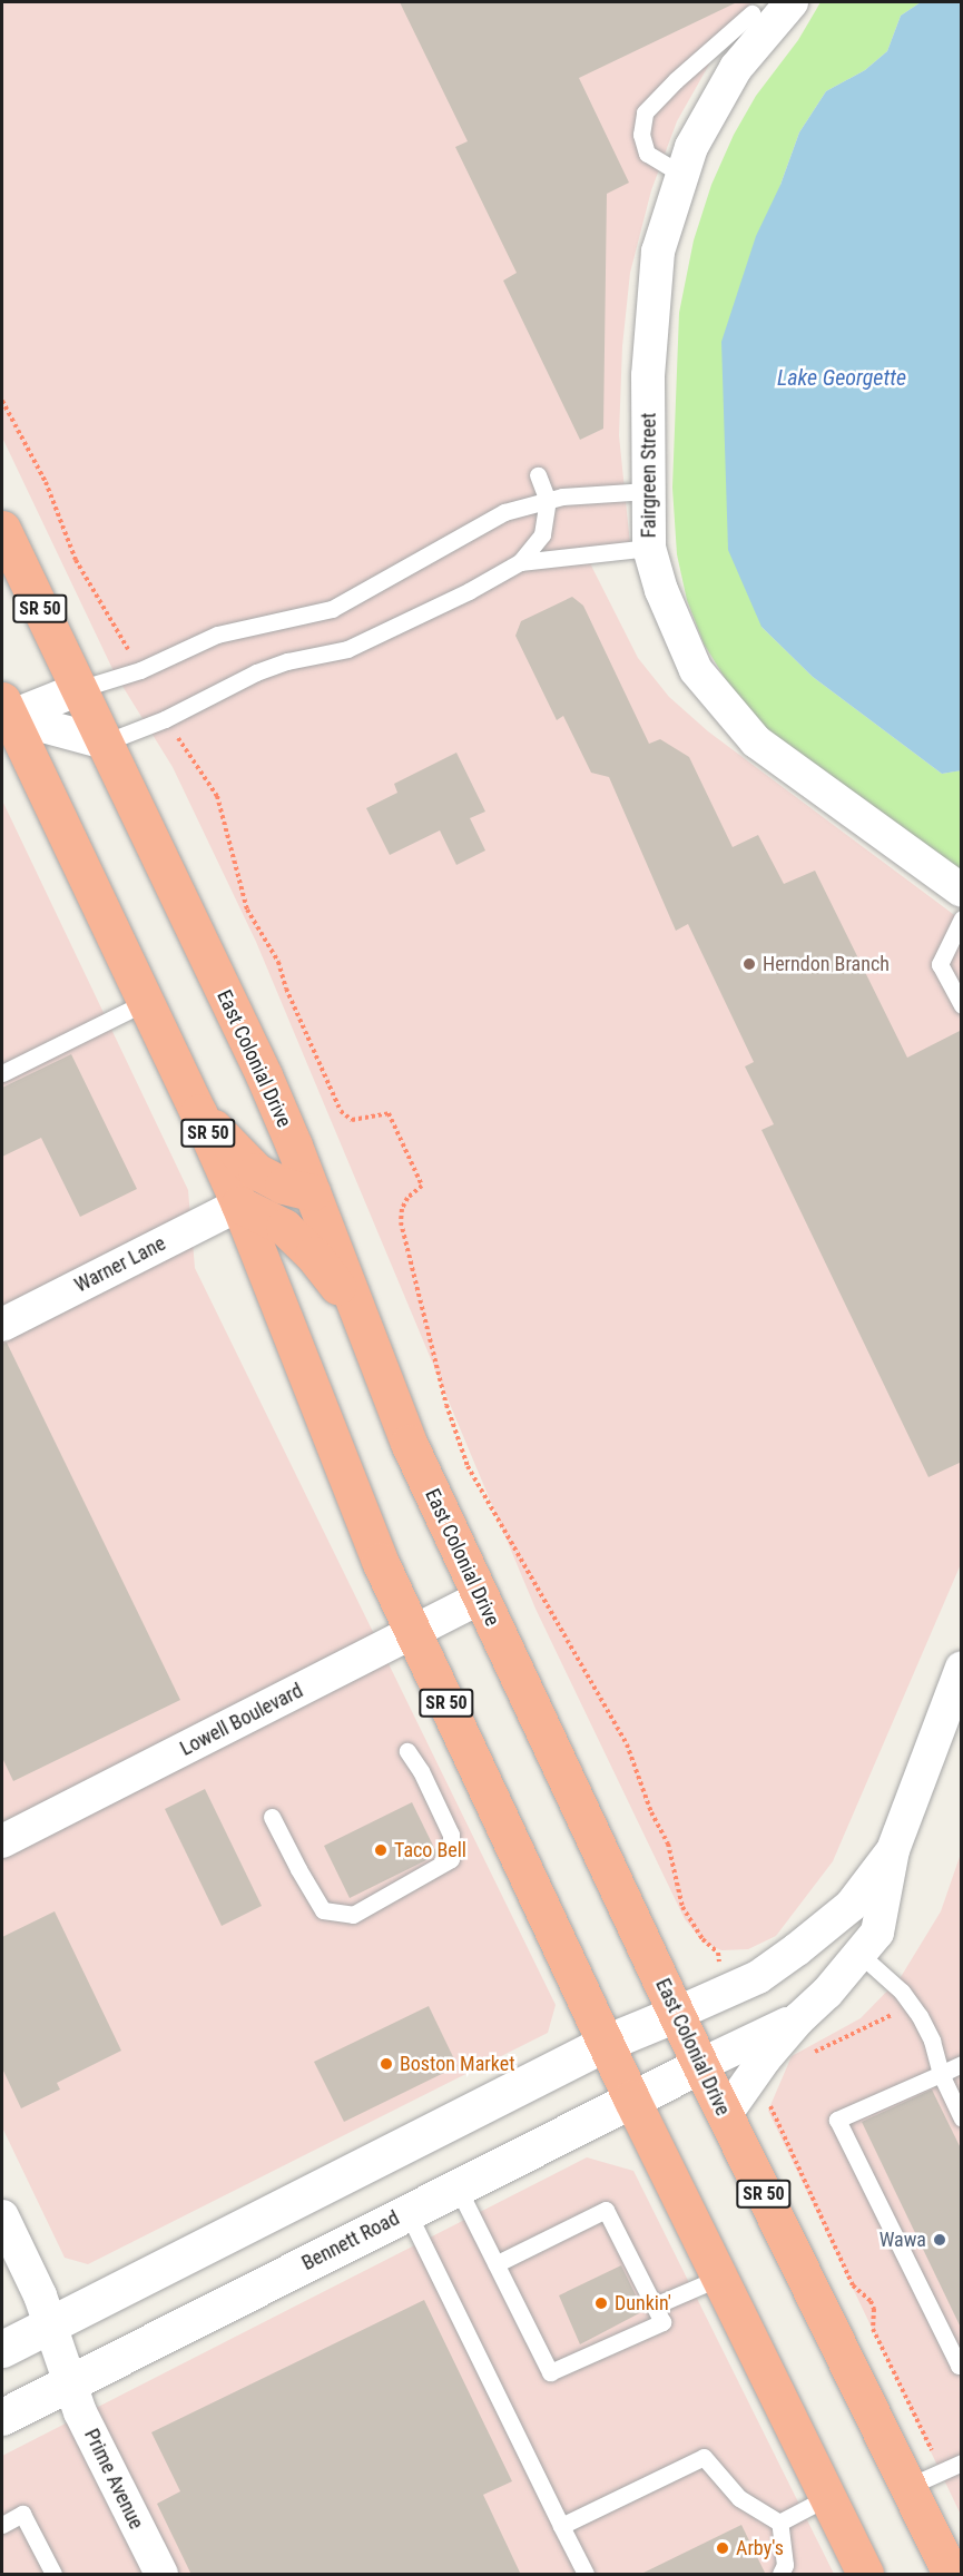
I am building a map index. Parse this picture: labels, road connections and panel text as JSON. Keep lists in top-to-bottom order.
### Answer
{
  "streets": {
    "highway": ["SR 50", "East Colonial Drive"],
    "street": [
      "Fairgreen Street",
      "Warner Lane",
      "Lowell Boulevard",
      "Bennett Road",
      "Prime Avenue"
    ]
  },
  "crossings": [
    ["SR 50", "Warner Lane"],
    ["SR 50", "Lowell Boulevard"],
    ["SR 50", "Bennett Road"],
    ["East Colonial Drive", "Lowell Boulevard"],
    ["East Colonial Drive", "Bennett Road"],
    ["Bennett Road", "Prime Avenue"]
  ],
  "water": ["Lake Georgette"],
  "places": [
    "Herndon Branch",
    "Taco Bell",
    "Boston Market",
    "Wawa",
    "Dunkin'",
    "Arby's"
  ]
}
